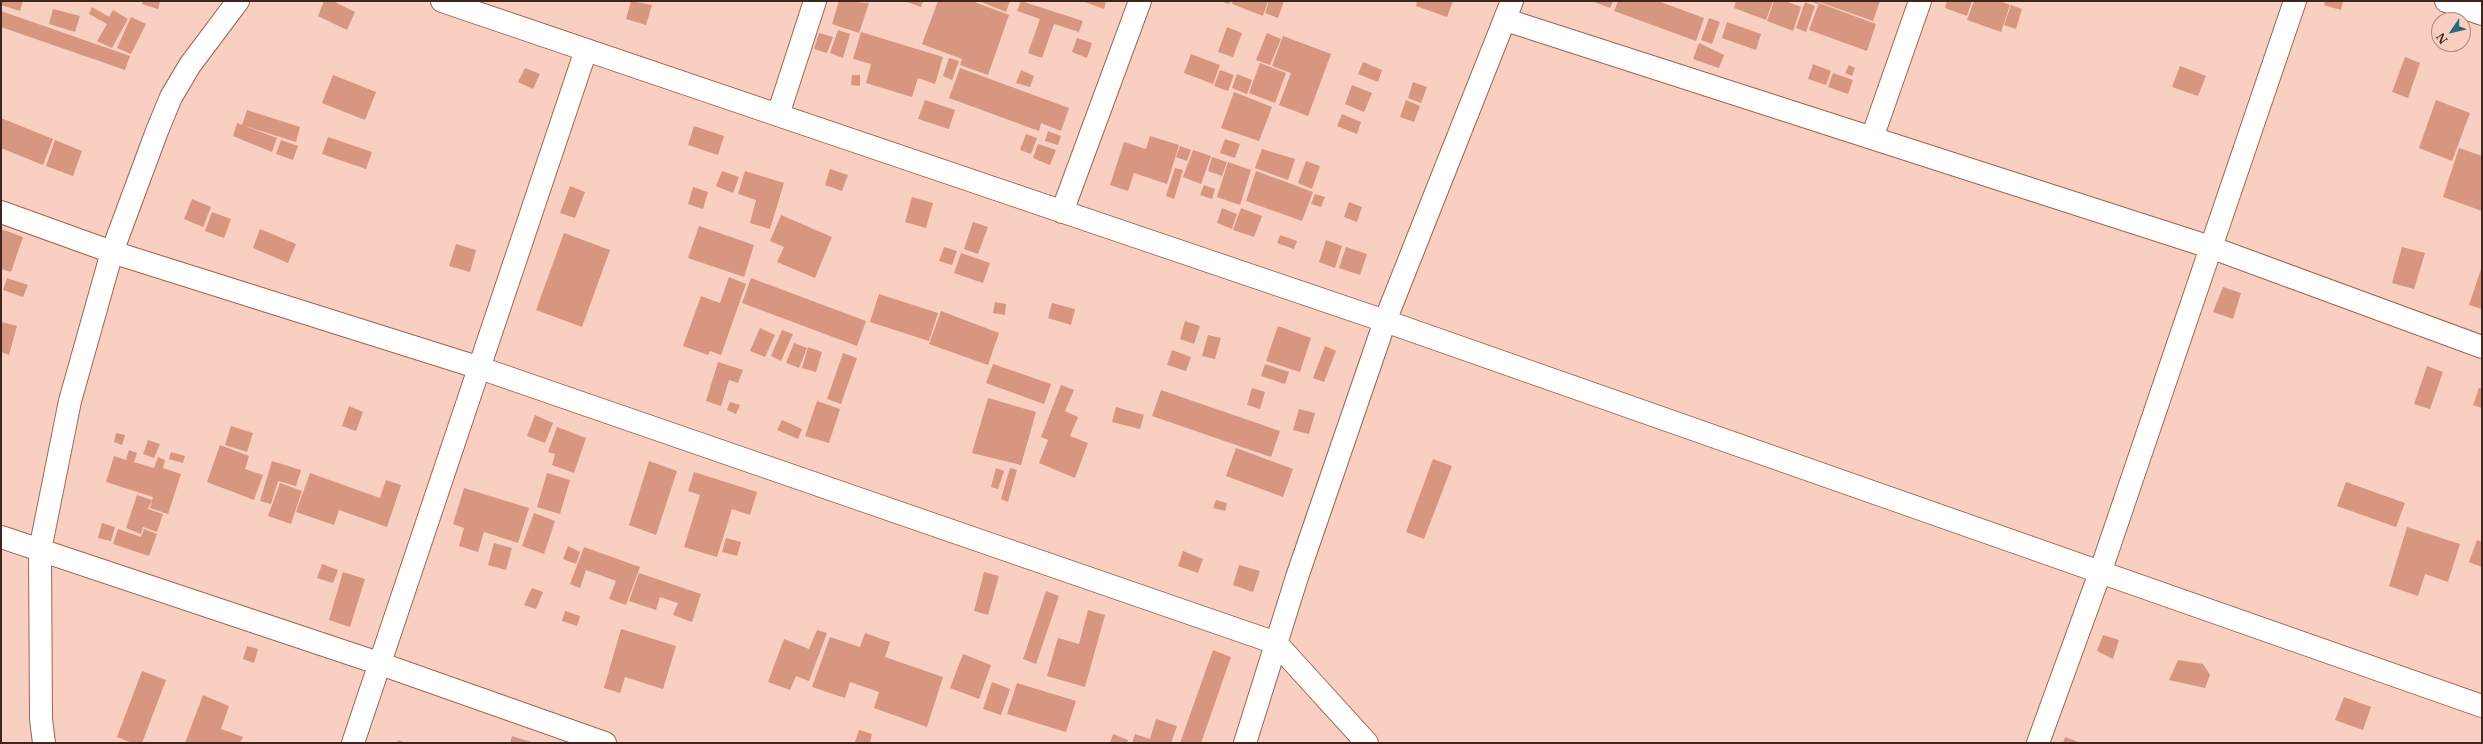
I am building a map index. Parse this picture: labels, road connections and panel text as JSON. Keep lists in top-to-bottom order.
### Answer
{
  "north": "bottom left"
}
